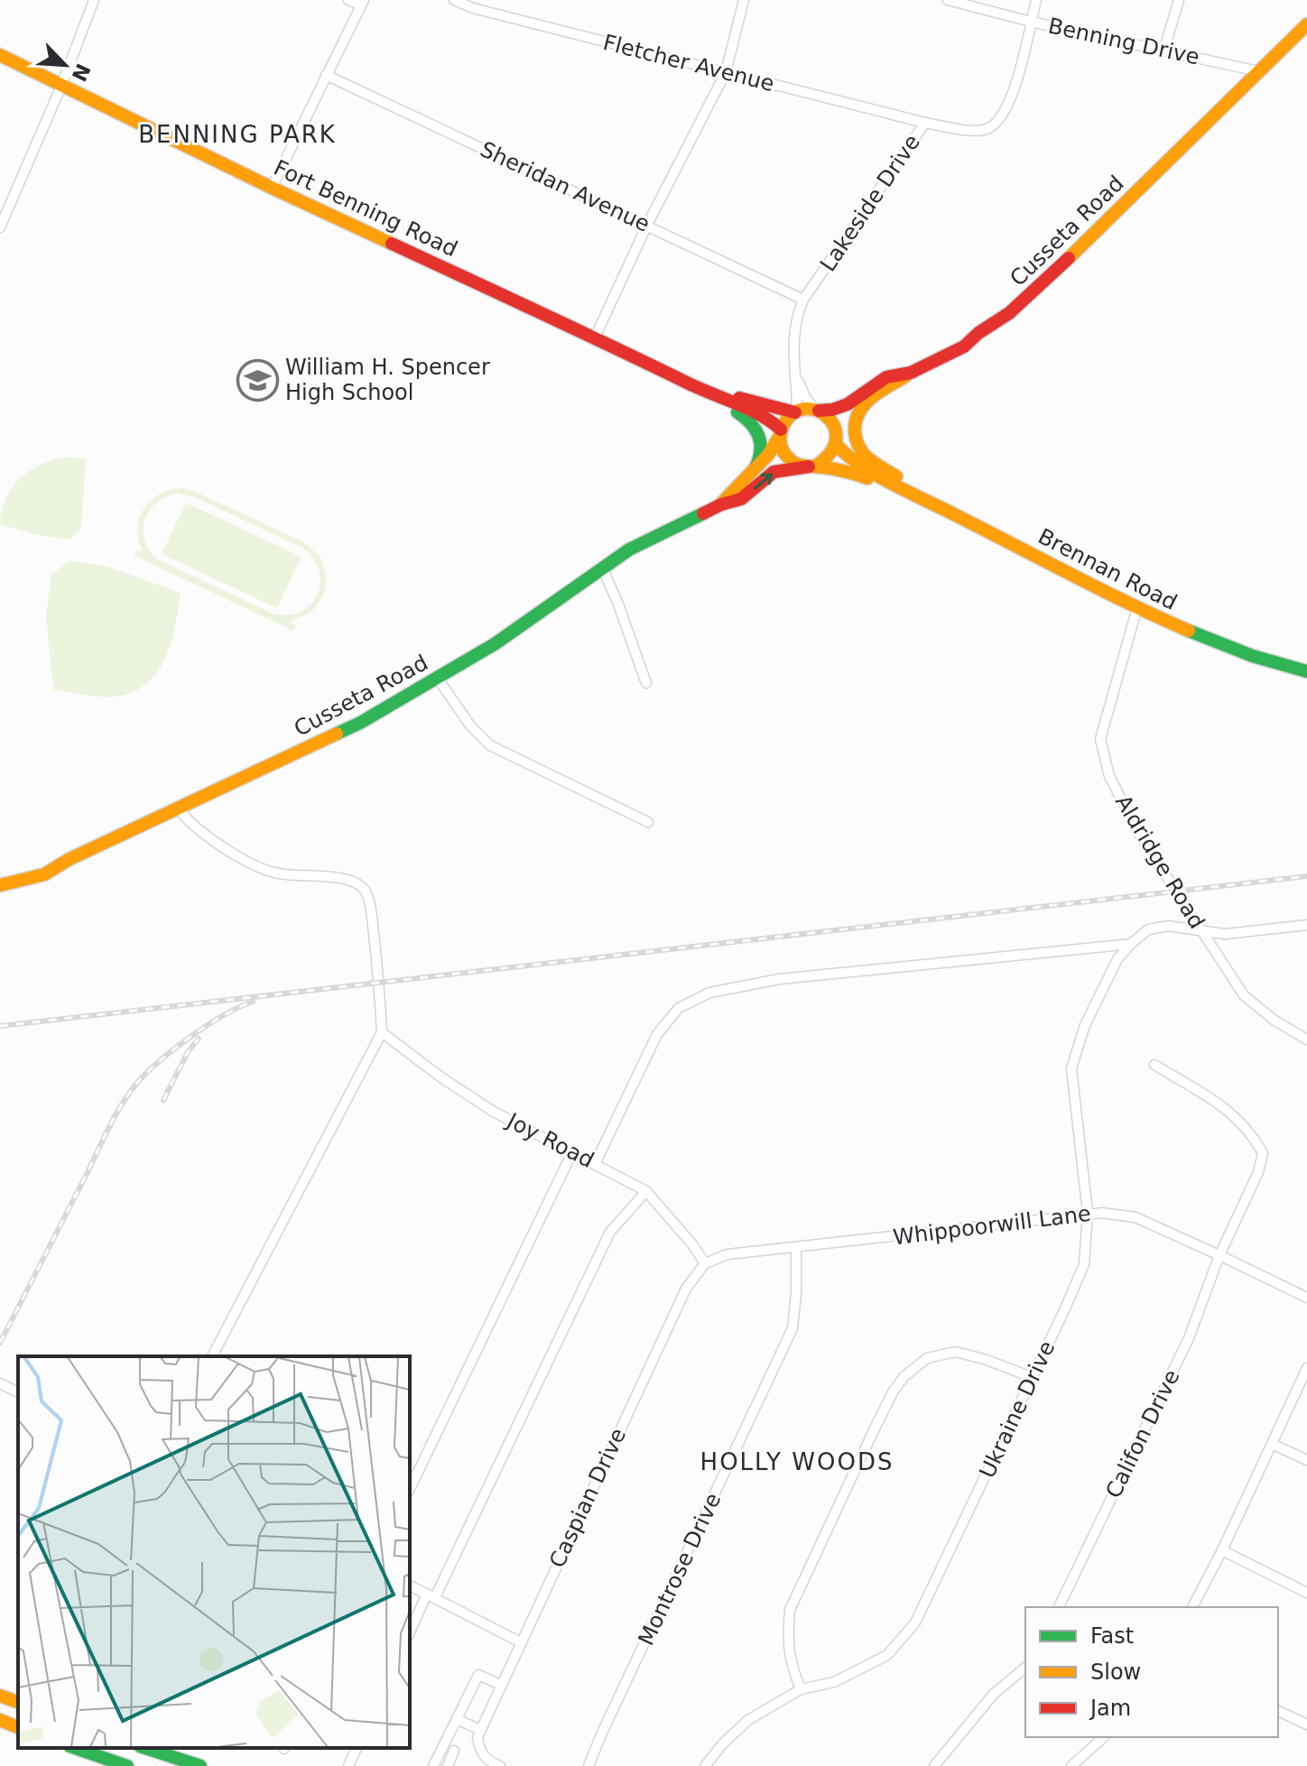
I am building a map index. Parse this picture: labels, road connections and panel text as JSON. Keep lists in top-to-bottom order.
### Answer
{
  "streets": {
    "main road": ["Fort Benning Road", "Cusseta Road", "Brennan Road"],
    "street": [
      "Benning Drive",
      "Fletcher Avenue",
      "Sheridan Avenue",
      "Lakeside Drive",
      "Aldridge Road",
      "Joy Road",
      "Whippoorwill Lane",
      "Ukraine Drive",
      "Califon Drive",
      "Caspian Drive",
      "Montrose Drive"
    ]
  },
  "crossings": [
    ["Benning Drive", "Lakeside Drive"],
    ["Benning Drive", "Cusseta Road"],
    ["Fletcher Avenue", "Lakeside Drive"],
    ["Sheridan Avenue", "Lakeside Drive"],
    ["Lakeside Drive", "Fort Benning Road"],
    ["Lakeside Drive", "Cusseta Road"],
    ["Lakeside Drive", "Brennan Road"],
    ["Fort Benning Road", "Cusseta Road"],
    ["Fort Benning Road", "Brennan Road"],
    ["Cusseta Road", "Brennan Road"],
    ["Brennan Road", "Aldridge Road"],
    ["Joy Road", "Whippoorwill Lane"],
    ["Joy Road", "Caspian Drive"],
    ["Whippoorwill Lane", "Ukraine Drive"],
    ["Whippoorwill Lane", "Califon Drive"],
    ["Whippoorwill Lane", "Caspian Drive"],
    ["Whippoorwill Lane", "Montrose Drive"]
  ],
  "districts": ["BENNING PARK", "HOLLY WOODS"],
  "places": {
    "school or university": ["William H. Spencer High School"]
  },
  "legend": ["Fast", "Slow", "Jam"],
  "north": "bottom right"
}
